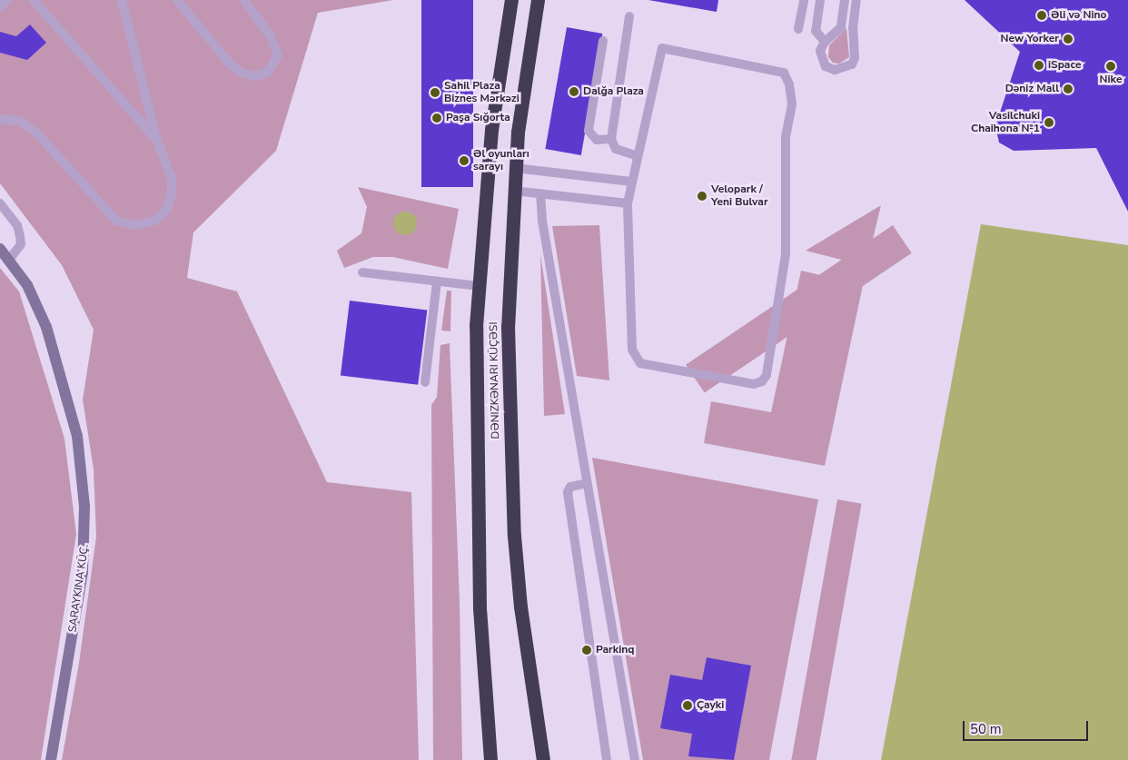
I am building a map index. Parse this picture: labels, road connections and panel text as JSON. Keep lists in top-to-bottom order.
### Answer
{
  "streets": {
    "street": ["SARAYKINA KÜÇ."]
  },
  "places": [
    "Əli və Nino",
    "New Yorker",
    "iSpace",
    "Nike",
    "Dəniz Mall",
    "Dalğa Plaza",
    "Sahil Plaza Biznes Mərkəzi",
    "Paşa Sığorta",
    "Vasilchuki Chaihona №1",
    "Əl oyunları sarayı",
    "Velopark / Yeni Bulvar",
    "Parkinq",
    "Çayki"
  ],
  "scale_bar": "50 m"
}
